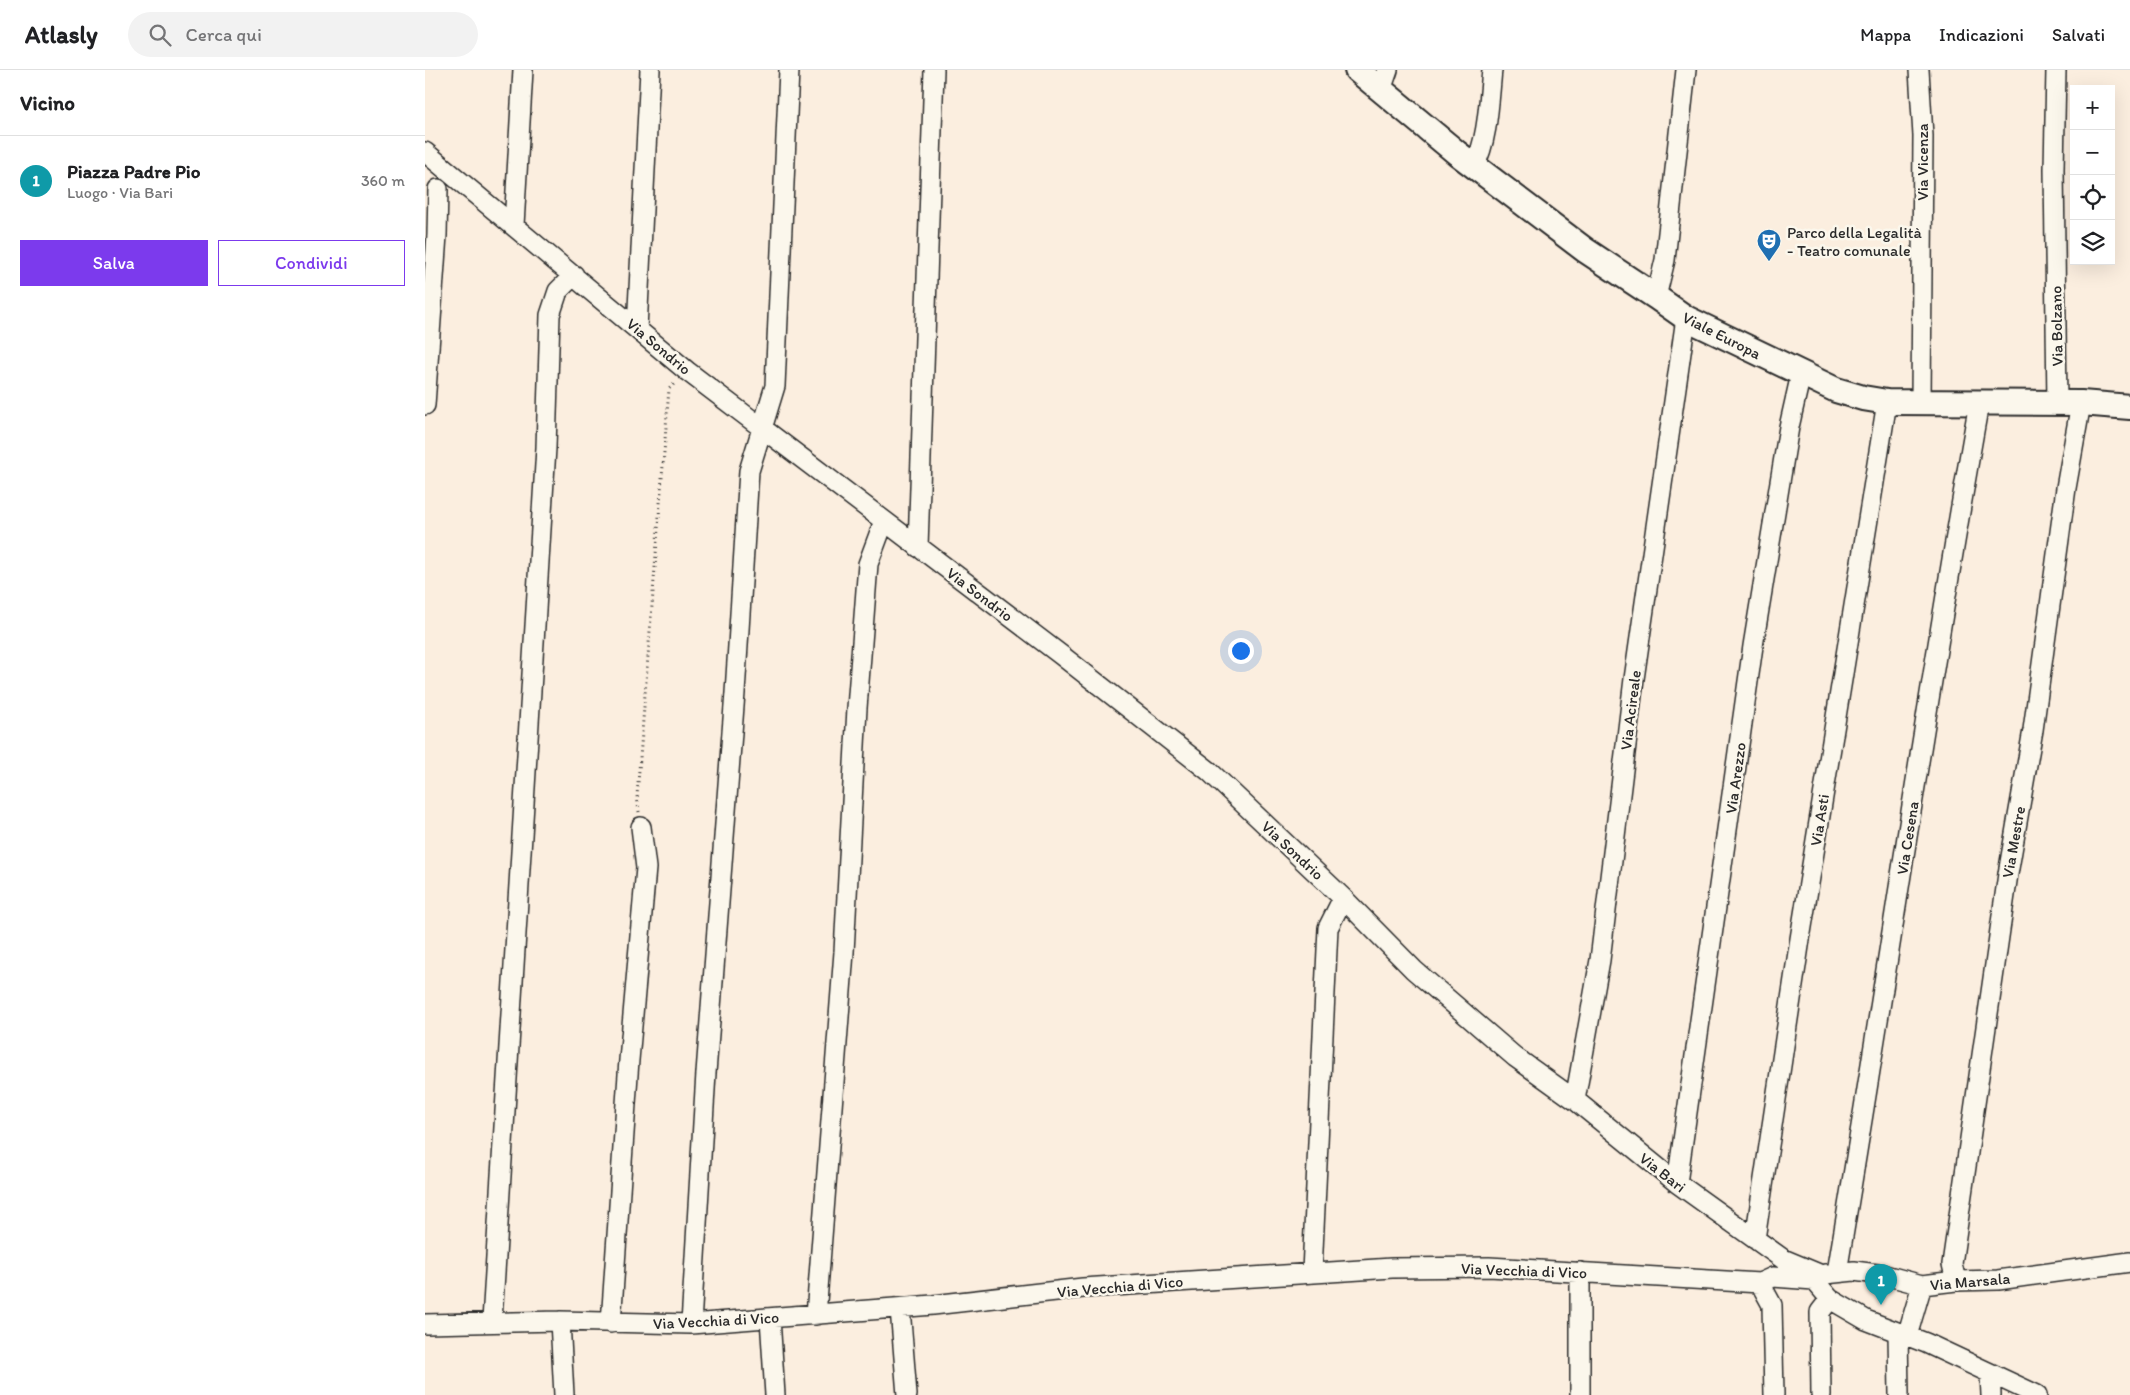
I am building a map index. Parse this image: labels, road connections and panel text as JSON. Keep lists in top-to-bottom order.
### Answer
{
  "streets": {
    "street": [
      "Via Vicenza",
      "Via Bolzano",
      "Viale Europa",
      "Via Sondrio",
      "Via Acireale",
      "Via Arezzo",
      "Via Asti",
      "Via Cesena",
      "Via Mestre",
      "Via Bari",
      "Via Vecchia di Vico",
      "Via Marsala"
    ]
  },
  "crossings": [
    ["Via Vicenza", "Viale Europa"],
    ["Via Bolzano", "Viale Europa"],
    ["Viale Europa", "Via Acireale"],
    ["Viale Europa", "Via Arezzo"],
    ["Viale Europa", "Via Asti"],
    ["Viale Europa", "Via Cesena"],
    ["Viale Europa", "Via Mestre"],
    ["Via Sondrio", "Via Bari"],
    ["Via Acireale", "Via Bari"],
    ["Via Arezzo", "Via Bari"],
    ["Via Asti", "Via Bari"],
    ["Via Cesena", "Via Bari"],
    ["Via Cesena", "Via Vecchia di Vico"],
    ["Via Cesena", "Via Marsala"],
    ["Via Mestre", "Via Marsala"],
    ["Via Bari", "Via Vecchia di Vico"],
    ["Via Bari", "Via Marsala"],
    ["Via Vecchia di Vico", "Via Marsala"]
  ],
  "places": {
    "theatre": ["Parco della Legalità - Teatro comunale"]
  },
  "page": {
    "header": "Atlasly",
    "search": "Cerca qui",
    "nav": ["Mappa", "Indicazioni", "Salvati"],
    "heading": "Vicino",
    "map_buttons": ["+", "−"],
    "list": [
      {
        "mark": "1",
        "name": "Piazza Padre Pio",
        "note": "Luogo · Via Bari",
        "value": "360 m"
      }
    ],
    "buttons": ["Salva", "Condividi"],
    "pins": "1"
  }
}
